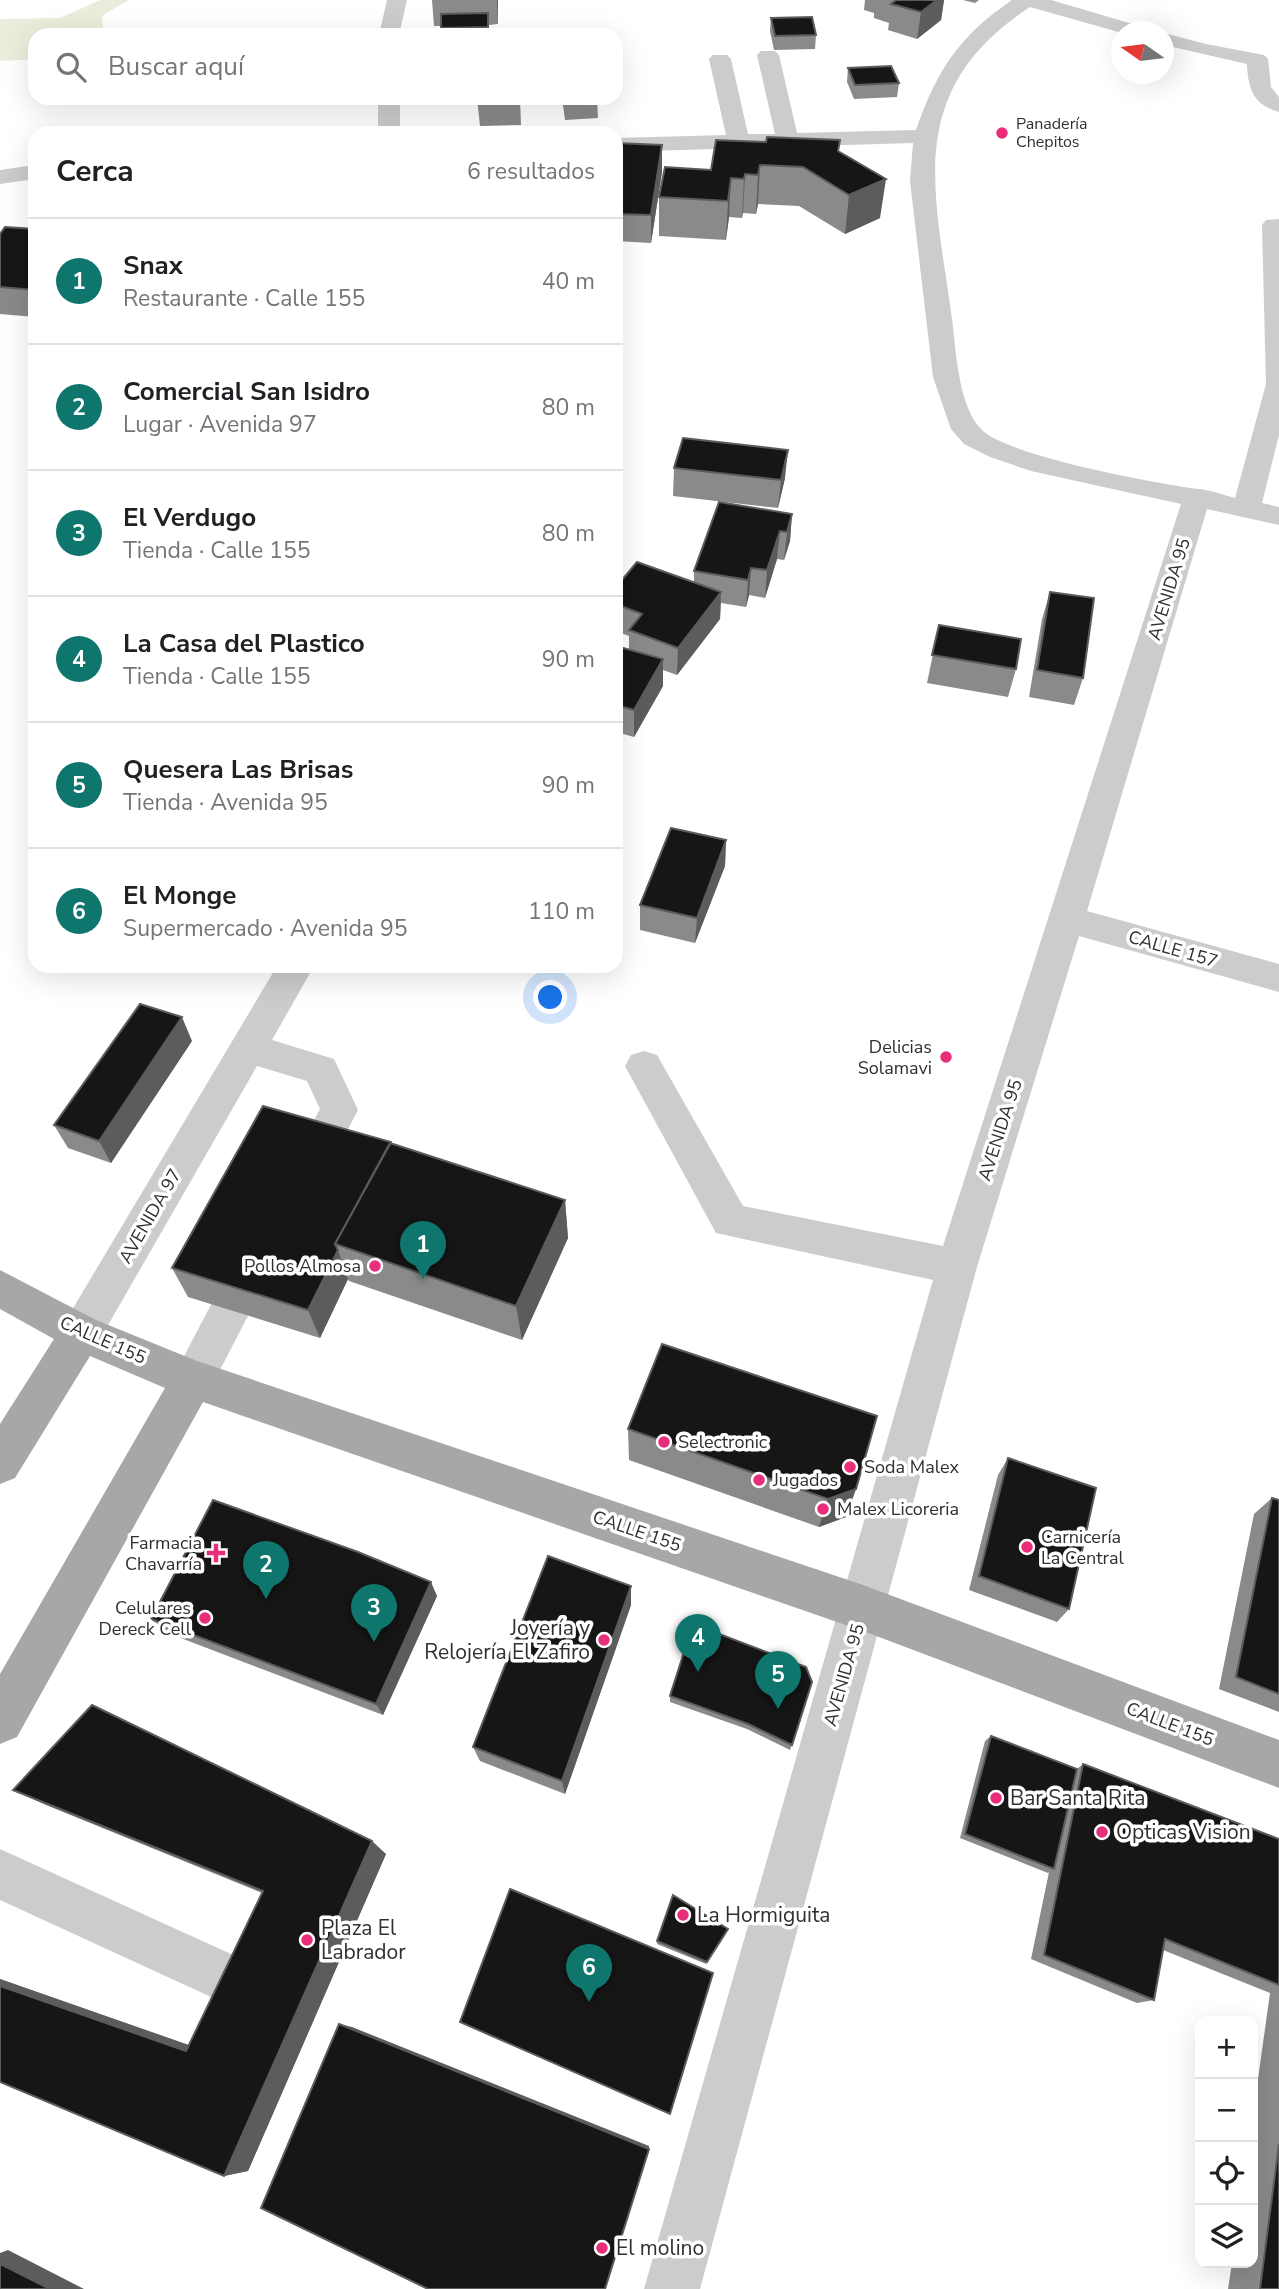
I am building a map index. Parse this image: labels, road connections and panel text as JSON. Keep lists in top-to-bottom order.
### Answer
{
  "streets": {
    "main road": ["AVENIDA 97", "CALLE 155"],
    "street": ["AVENIDA 95", "CALLE 157"]
  },
  "crossings": [
    ["AVENIDA 95", "CALLE 157"],
    ["AVENIDA 95", "CALLE 155"],
    ["AVENIDA 97", "CALLE 155"]
  ],
  "places": {
    "other": [
      "Panadería Chepitos",
      "Delicias Solamavi",
      "Pollos Almosa",
      "Selectronic",
      "Soda Malex",
      "Jugados",
      "Malex Licoreria",
      "Carnicería La Central",
      "Celulares Dereck Cell",
      "Joyería y Relojería El Zafiro",
      "Bar Santa Rita",
      "Opticas Vision",
      "La Hormiguita",
      "Plaza El Labrador",
      "El molino"
    ],
    "health": ["Farmacia Chavarría"]
  },
  "north": "left",
  "page": {
    "search": "Buscar aquí",
    "heading": ["Cerca", "6 resultados"],
    "list": [
      {
        "mark": "1",
        "name": "Snax",
        "note": "Restaurante · Calle 155",
        "value": "40 m"
      },
      {
        "mark": "2",
        "name": "Comercial San Isidro",
        "note": "Lugar · Avenida 97",
        "value": "80 m"
      },
      {
        "mark": "3",
        "name": "El Verdugo",
        "note": "Tienda · Calle 155",
        "value": "80 m"
      },
      {
        "mark": "4",
        "name": "La Casa del Plastico",
        "note": "Tienda · Calle 155",
        "value": "90 m"
      },
      {
        "mark": "5",
        "name": "Quesera Las Brisas",
        "note": "Tienda · Avenida 95",
        "value": "90 m"
      },
      {
        "mark": "6",
        "name": "El Monge",
        "note": "Supermercado · Avenida 95",
        "value": "110 m"
      }
    ],
    "pins": [
      "1",
      "2",
      "3",
      "4",
      "5",
      "6"
    ],
    "map_buttons": ["+", "−"]
  }
}
